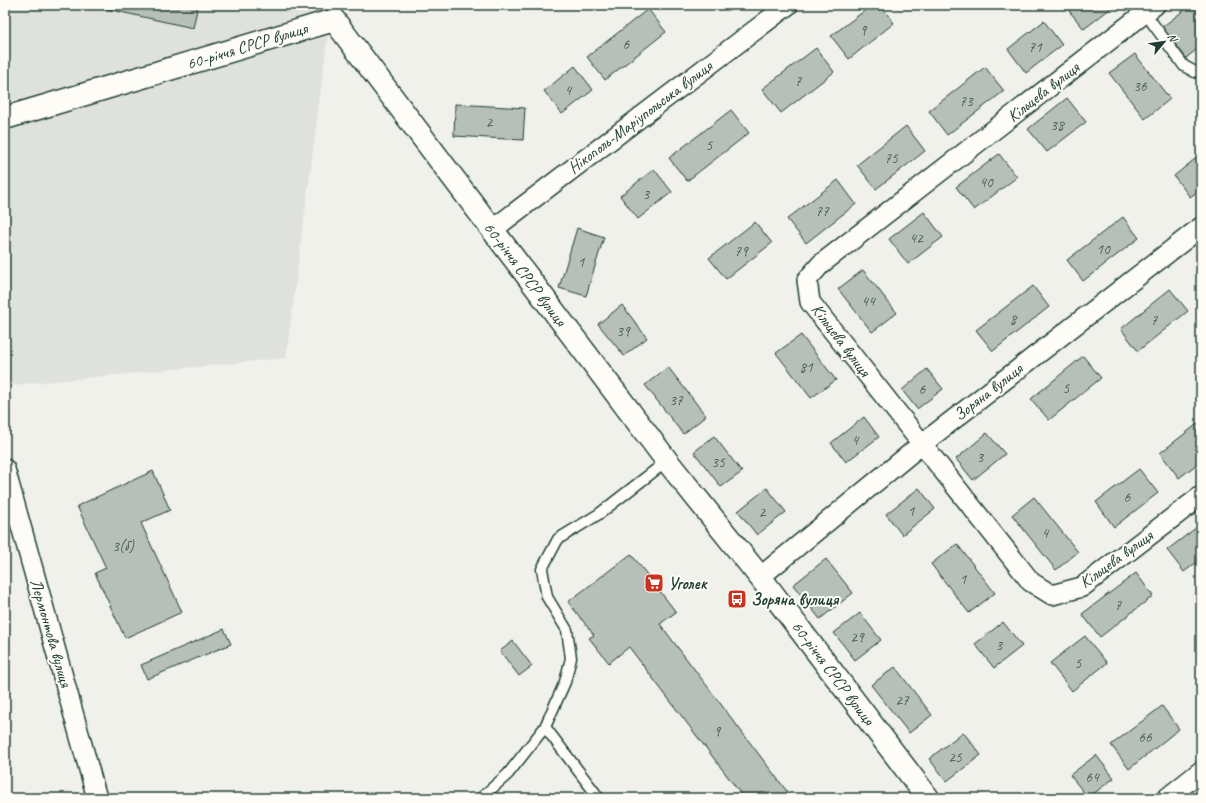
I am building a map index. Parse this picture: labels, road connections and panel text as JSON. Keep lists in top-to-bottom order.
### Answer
{
  "streets": {
    "street": [
      "60-річчя СРСР вулиця",
      "Кільцева вулиця",
      "Нікополь-Маріупольська вулиця",
      "Зоряна вулиця",
      "Лермонтова вулиця"
    ]
  },
  "crossings": [
    ["60-річчя СРСР вулиця", "Нікополь-Маріупольська вулиця"],
    ["60-річчя СРСР вулиця", "Зоряна вулиця"],
    ["Кільцева вулиця", "Зоряна вулиця"]
  ],
  "places": {
    "supermarket": ["Уголек"],
    "bus stop": ["Зоряна вулиця"]
  },
  "house_numbers": [
    "9",
    "6",
    "71",
    "7",
    "36",
    "4",
    "73",
    "2",
    "38",
    "5",
    "75",
    "40",
    "3",
    "77",
    "42",
    "10",
    "79",
    "1",
    "44",
    "8",
    "7",
    "39",
    "81",
    "5",
    "6",
    "37",
    "4",
    "3",
    "35",
    "6",
    "1",
    "2",
    "4",
    "3(б)",
    "1",
    "7",
    "29",
    "3",
    "5",
    "27",
    "9",
    "66",
    "25",
    "64"
  ],
  "north": "top right"
}
